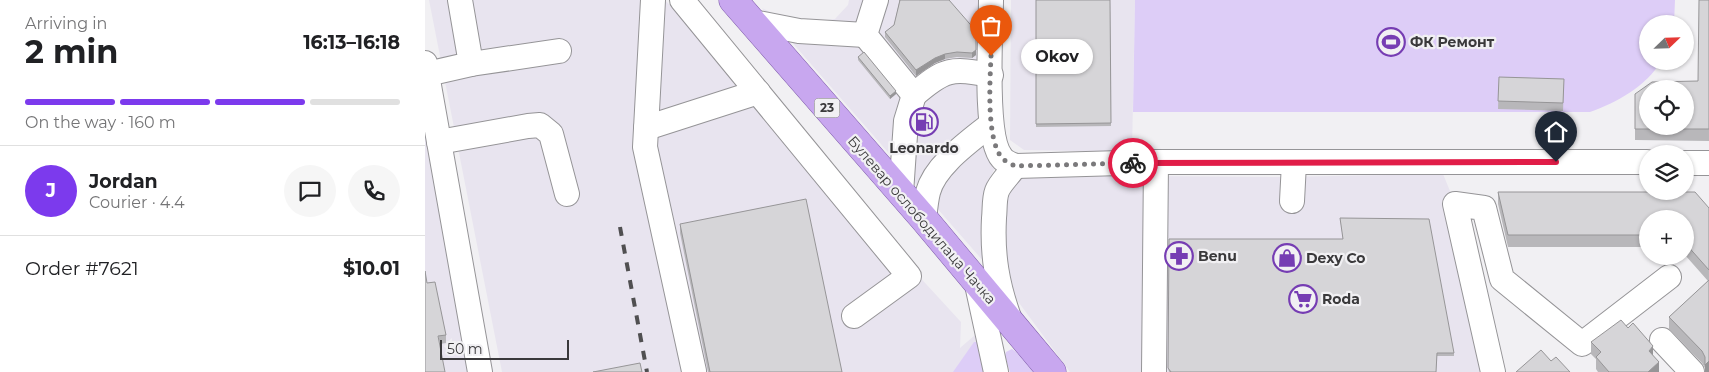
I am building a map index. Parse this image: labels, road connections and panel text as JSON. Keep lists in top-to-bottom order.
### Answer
{
  "streets": {
    "main road": ["23", "Булевар ослободилаца Чачка"]
  },
  "places": {
    "sports": ["ФК Ремонт"],
    "other": ["Okov"],
    "fuel station": ["Leonardo"],
    "pharmacy": ["Benu"],
    "shop": ["Dexy Co"],
    "supermarket": ["Roda"]
  },
  "scale_bar": "50 m",
  "north": "top right",
  "page": {
    "heading": ["2 min", "Arriving in", "16:13–16:18"],
    "panel": [
      "Jordan",
      "Courier · 4.4",
      "Order #7621",
      "$10.01"
    ],
    "map_buttons": "+",
    "bubble": "Okov",
    "bar": "On the way · 160 m",
    "round": "J",
    "scale": "50 m"
  }
}
